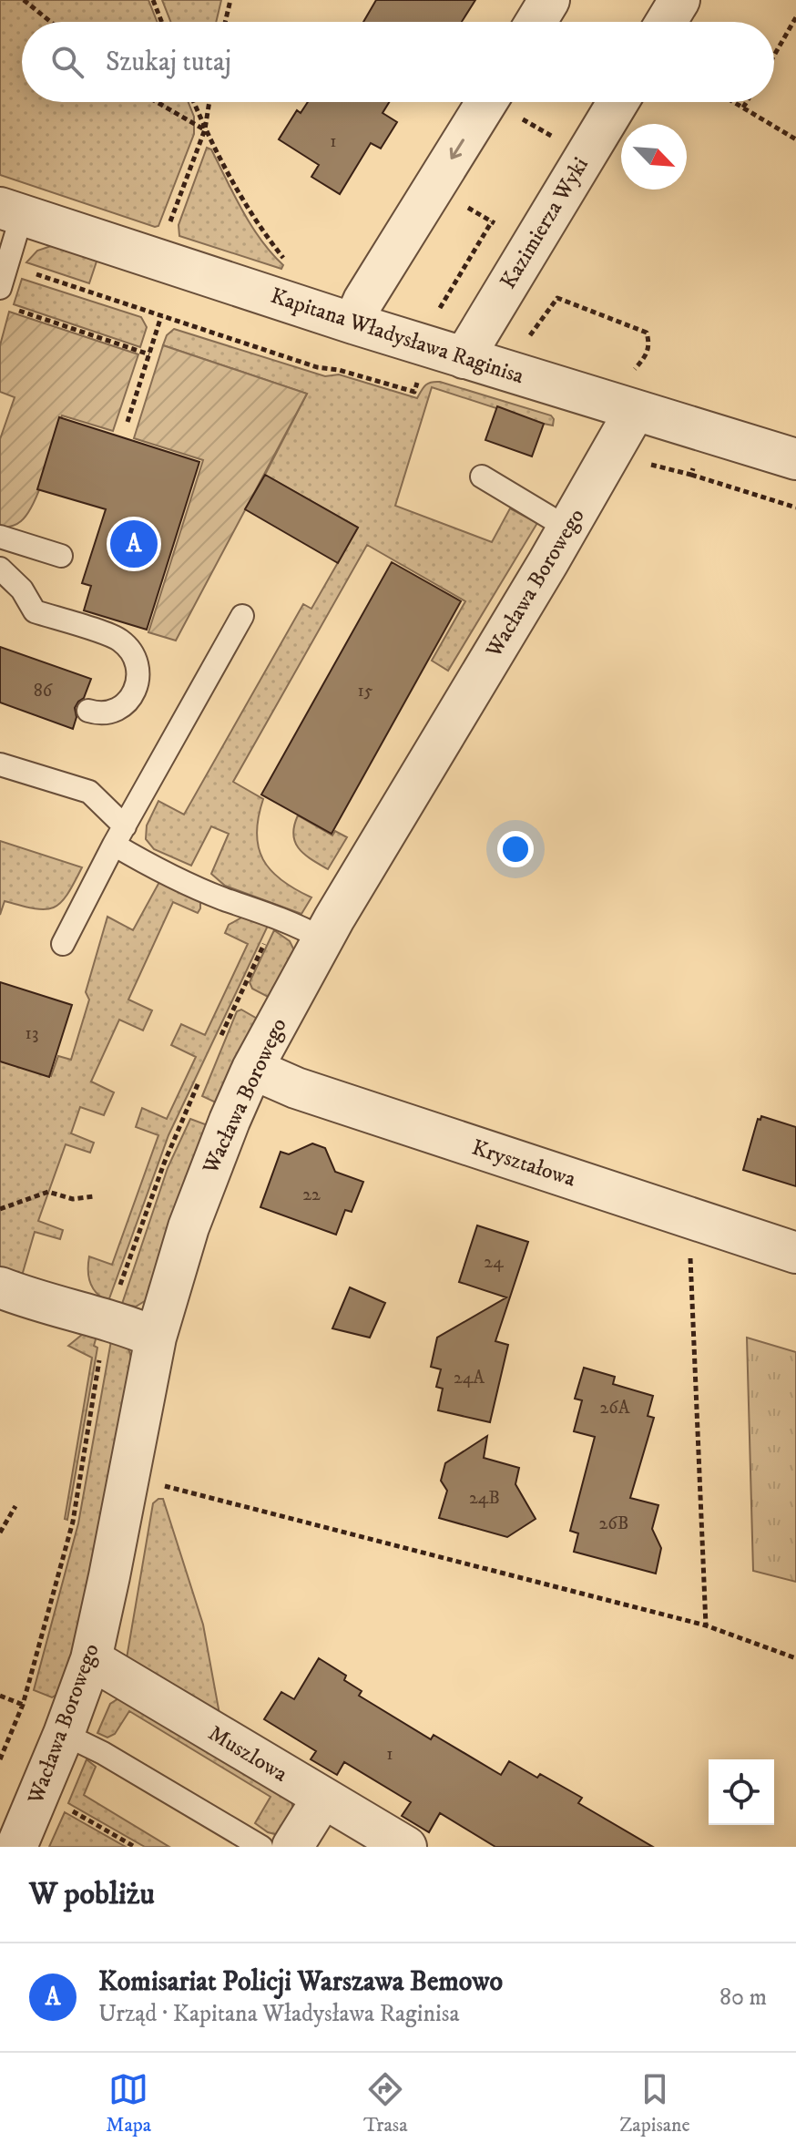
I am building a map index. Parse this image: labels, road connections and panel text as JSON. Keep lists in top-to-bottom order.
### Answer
{
  "streets": {
    "street": [
      "Kazimierza Wyki",
      "Kapitana Władysława Raginisa",
      "Wacława Borowego",
      "Kryształowa",
      "Muszlowa"
    ]
  },
  "crossings": [
    ["Kazimierza Wyki", "Kapitana Władysława Raginisa"],
    ["Kapitana Władysława Raginisa", "Wacława Borowego"],
    ["Wacława Borowego", "Kryształowa"],
    ["Wacława Borowego", "Muszlowa"]
  ],
  "house_numbers": [
    "1",
    "86",
    "15",
    "13",
    "22",
    "24",
    "24A",
    "26A",
    "24B",
    "26B",
    "1"
  ],
  "north": "bottom right",
  "page": {
    "search": "Szukaj tutaj",
    "pins": "A",
    "heading": "W pobliżu",
    "list": [
      {
        "mark": "A",
        "name": "Komisariat Policji Warszawa Bemowo",
        "note": "Urząd · Kapitana Władysława Raginisa",
        "value": "80 m"
      }
    ],
    "nav": ["Mapa", "Trasa", "Zapisane"]
  }
}
